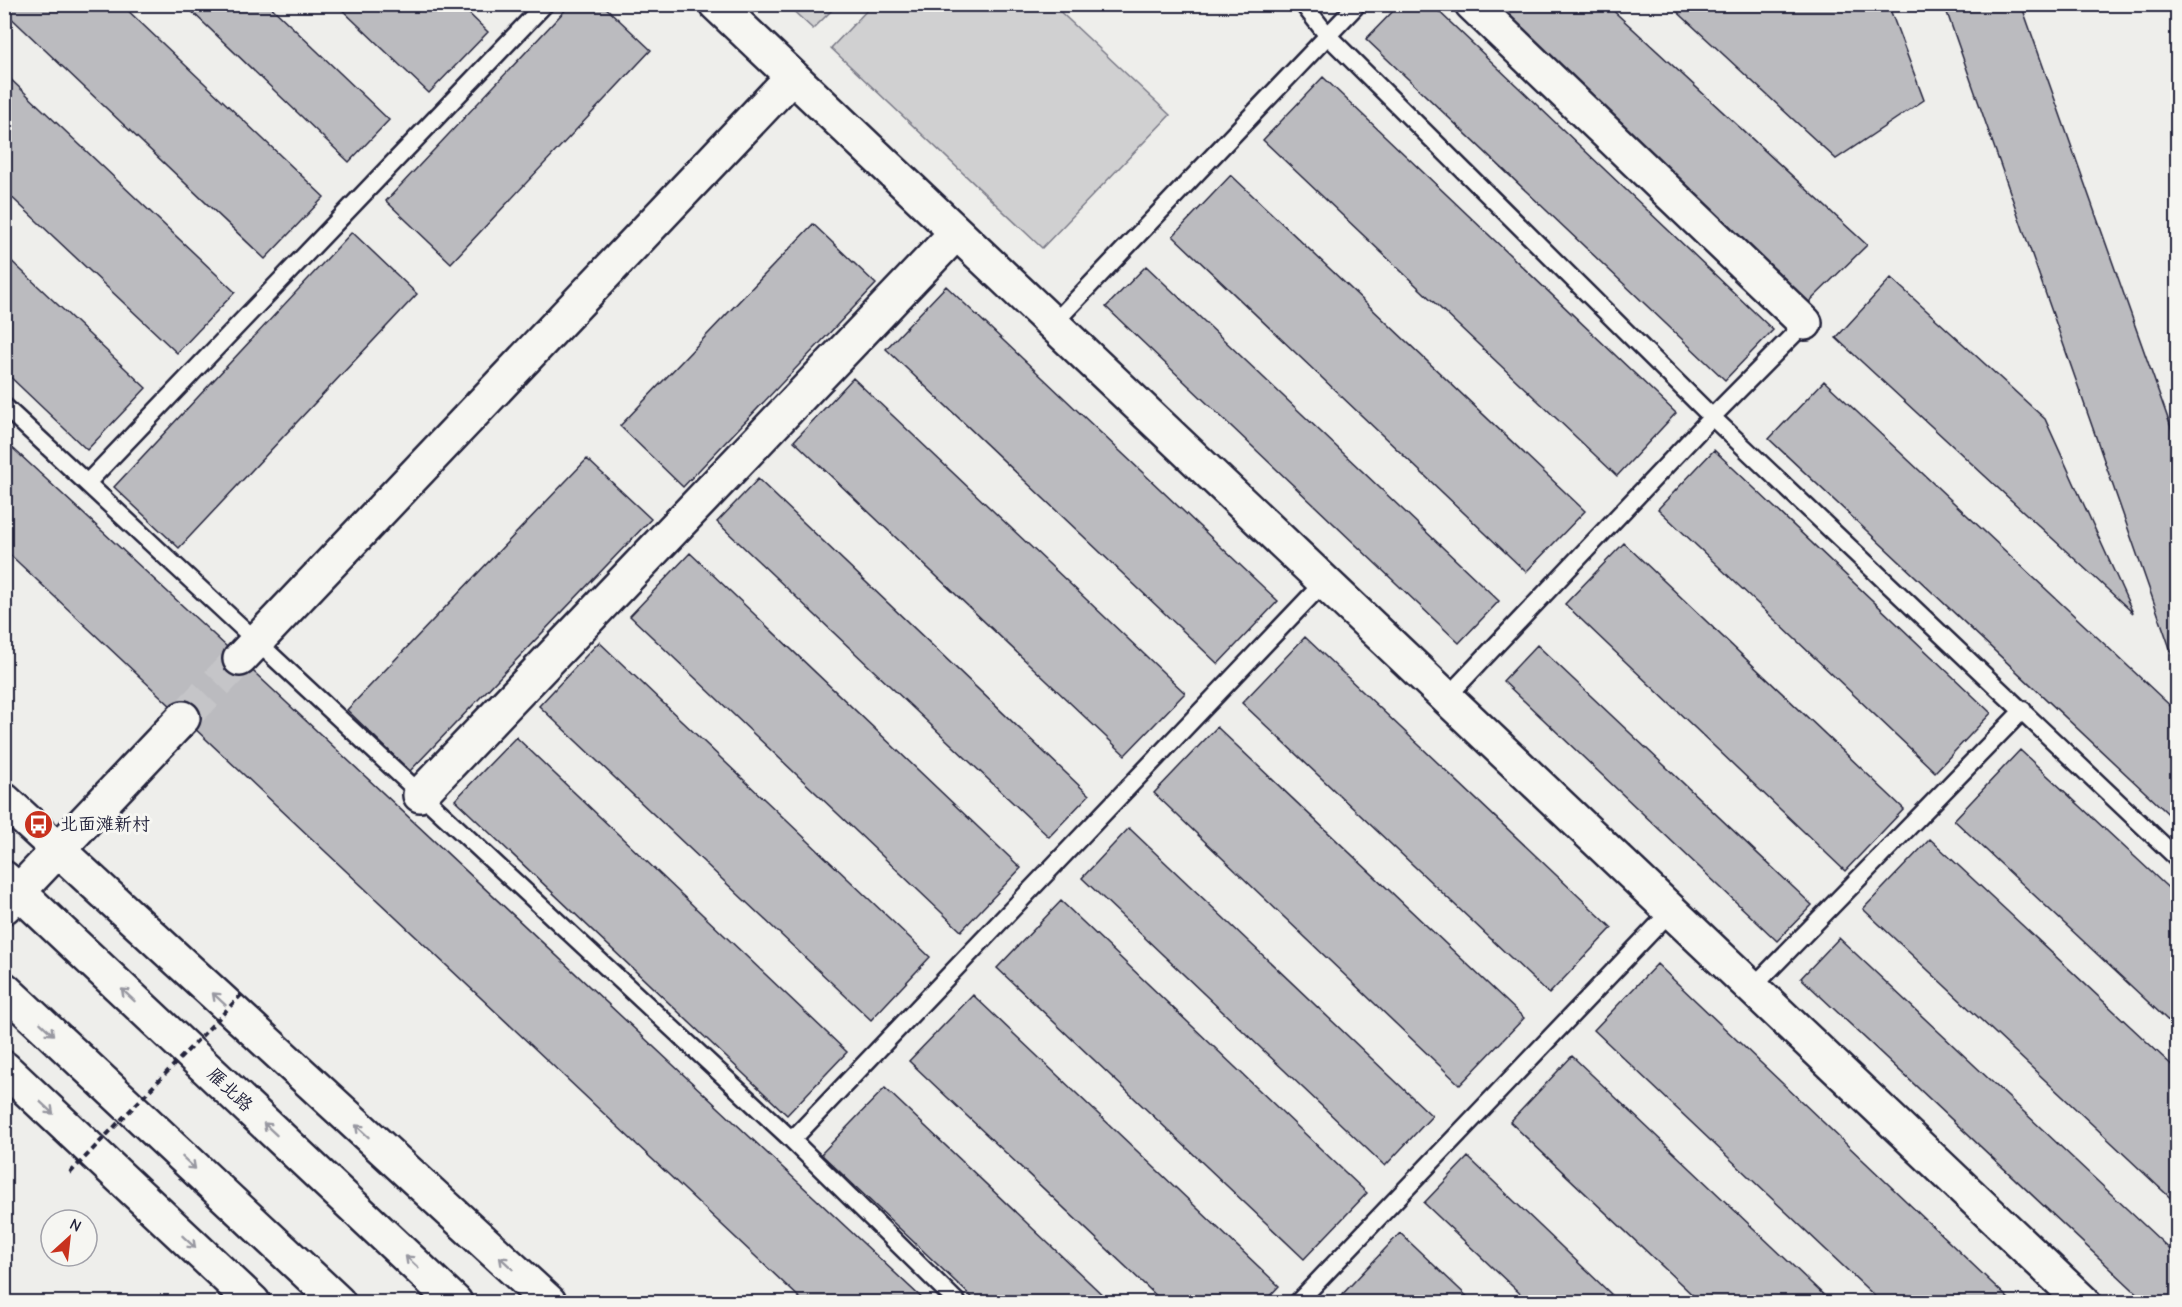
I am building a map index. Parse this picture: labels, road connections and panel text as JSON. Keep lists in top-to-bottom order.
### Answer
{
  "streets": {
    "street": ["雁北路"]
  },
  "places": {
    "bus stop": ["北面滩新村"]
  },
  "north": "top right"
}
